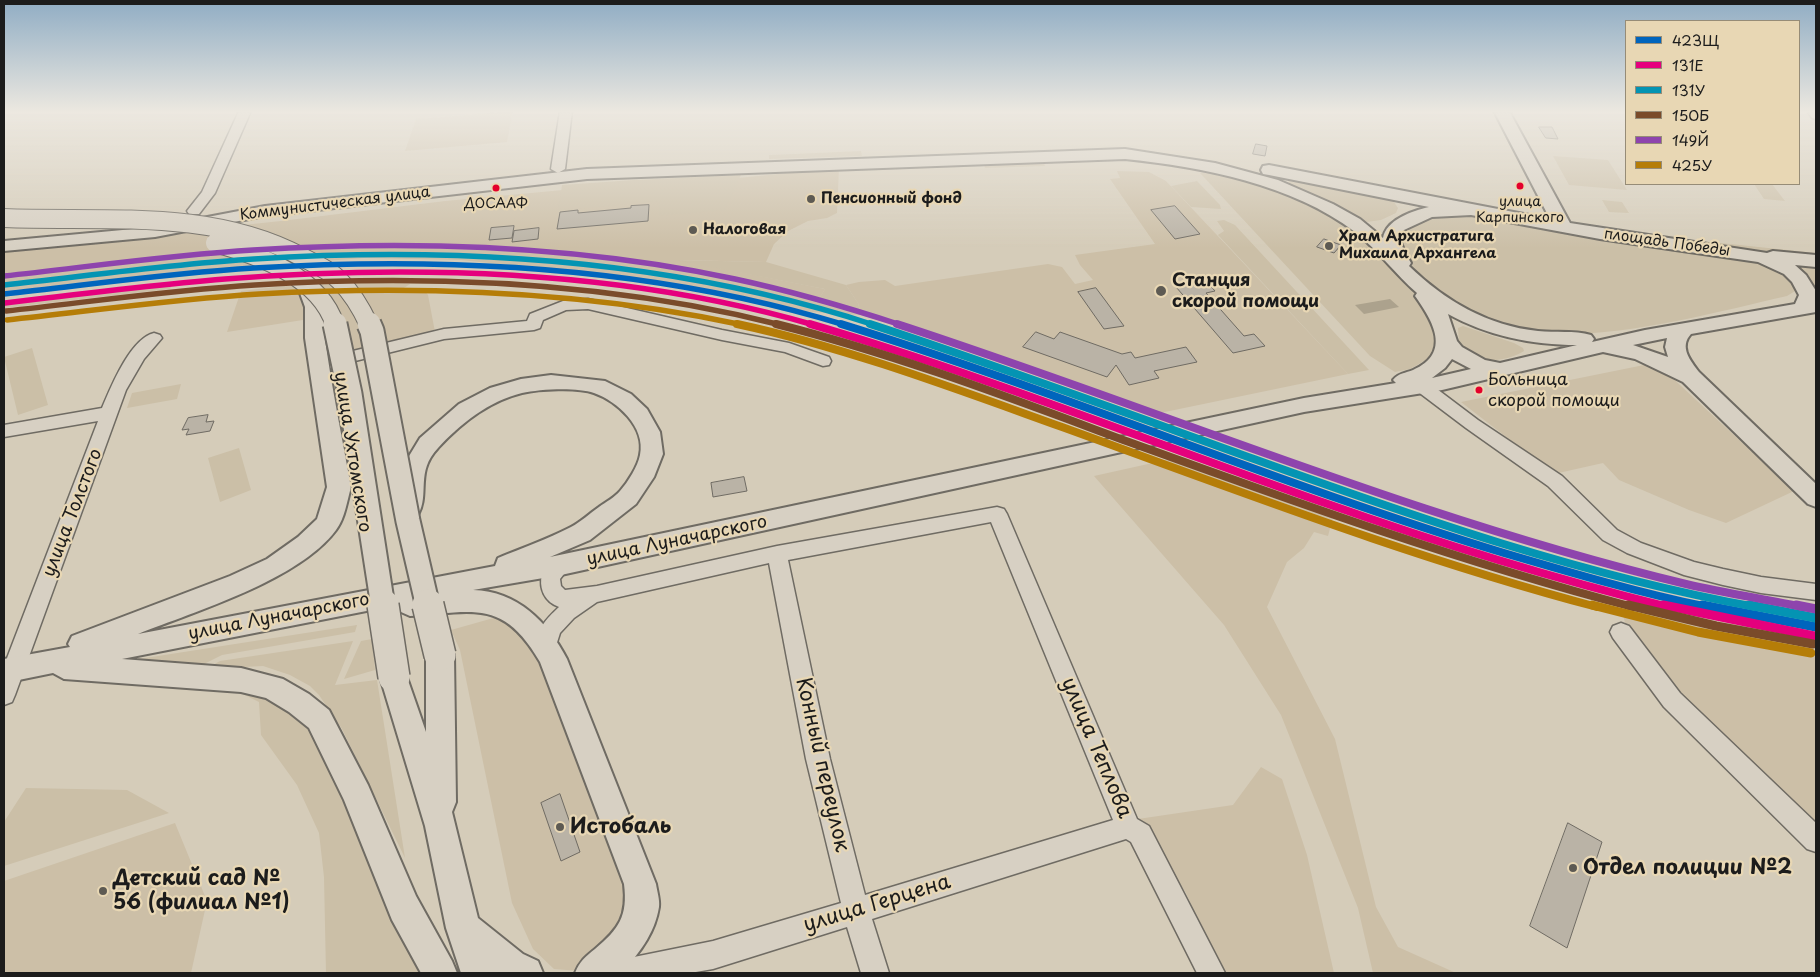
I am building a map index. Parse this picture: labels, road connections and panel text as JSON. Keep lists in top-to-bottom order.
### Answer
{
  "streets": {
    "main road": ["Коммунистическая улица", "площадь Победы", "улица Луначарского"],
    "street": [
      "улица Ухтомского",
      "улица Толстого",
      "улица Теплова",
      "Конный переулок",
      "улица Герцена"
    ]
  },
  "crossings": [
    ["Коммунистическая улица", "площадь Победы"],
    ["площадь Победы", "улица Луначарского"],
    ["улица Ухтомского", "улица Луначарского"],
    ["улица Толстого", "улица Луначарского"],
    ["улица Теплова", "Конный переулок"],
    ["улица Теплова", "улица Герцена"],
    ["Конный переулок", "улица Герцена"]
  ],
  "places": [
    "улица Карпинского",
    "ДОСААФ",
    "Пенсионный фонд",
    "Налоговая",
    "Храм Архистратига Михаила Архангела",
    "Станция скорой помощи",
    "Больница скорой помощи",
    "Истобаль",
    "Отдел полиции №2",
    "Детский сад № 56 (филиал №1)"
  ],
  "lines": [
    "transit line 149Й",
    "transit line 131У",
    "transit line 423Щ",
    "transit line 131Е",
    "transit line 150Б",
    "transit line 425У"
  ],
  "legend": [
    "423Щ",
    "131Е",
    "131У",
    "150Б",
    "149Й",
    "425У"
  ]
}
